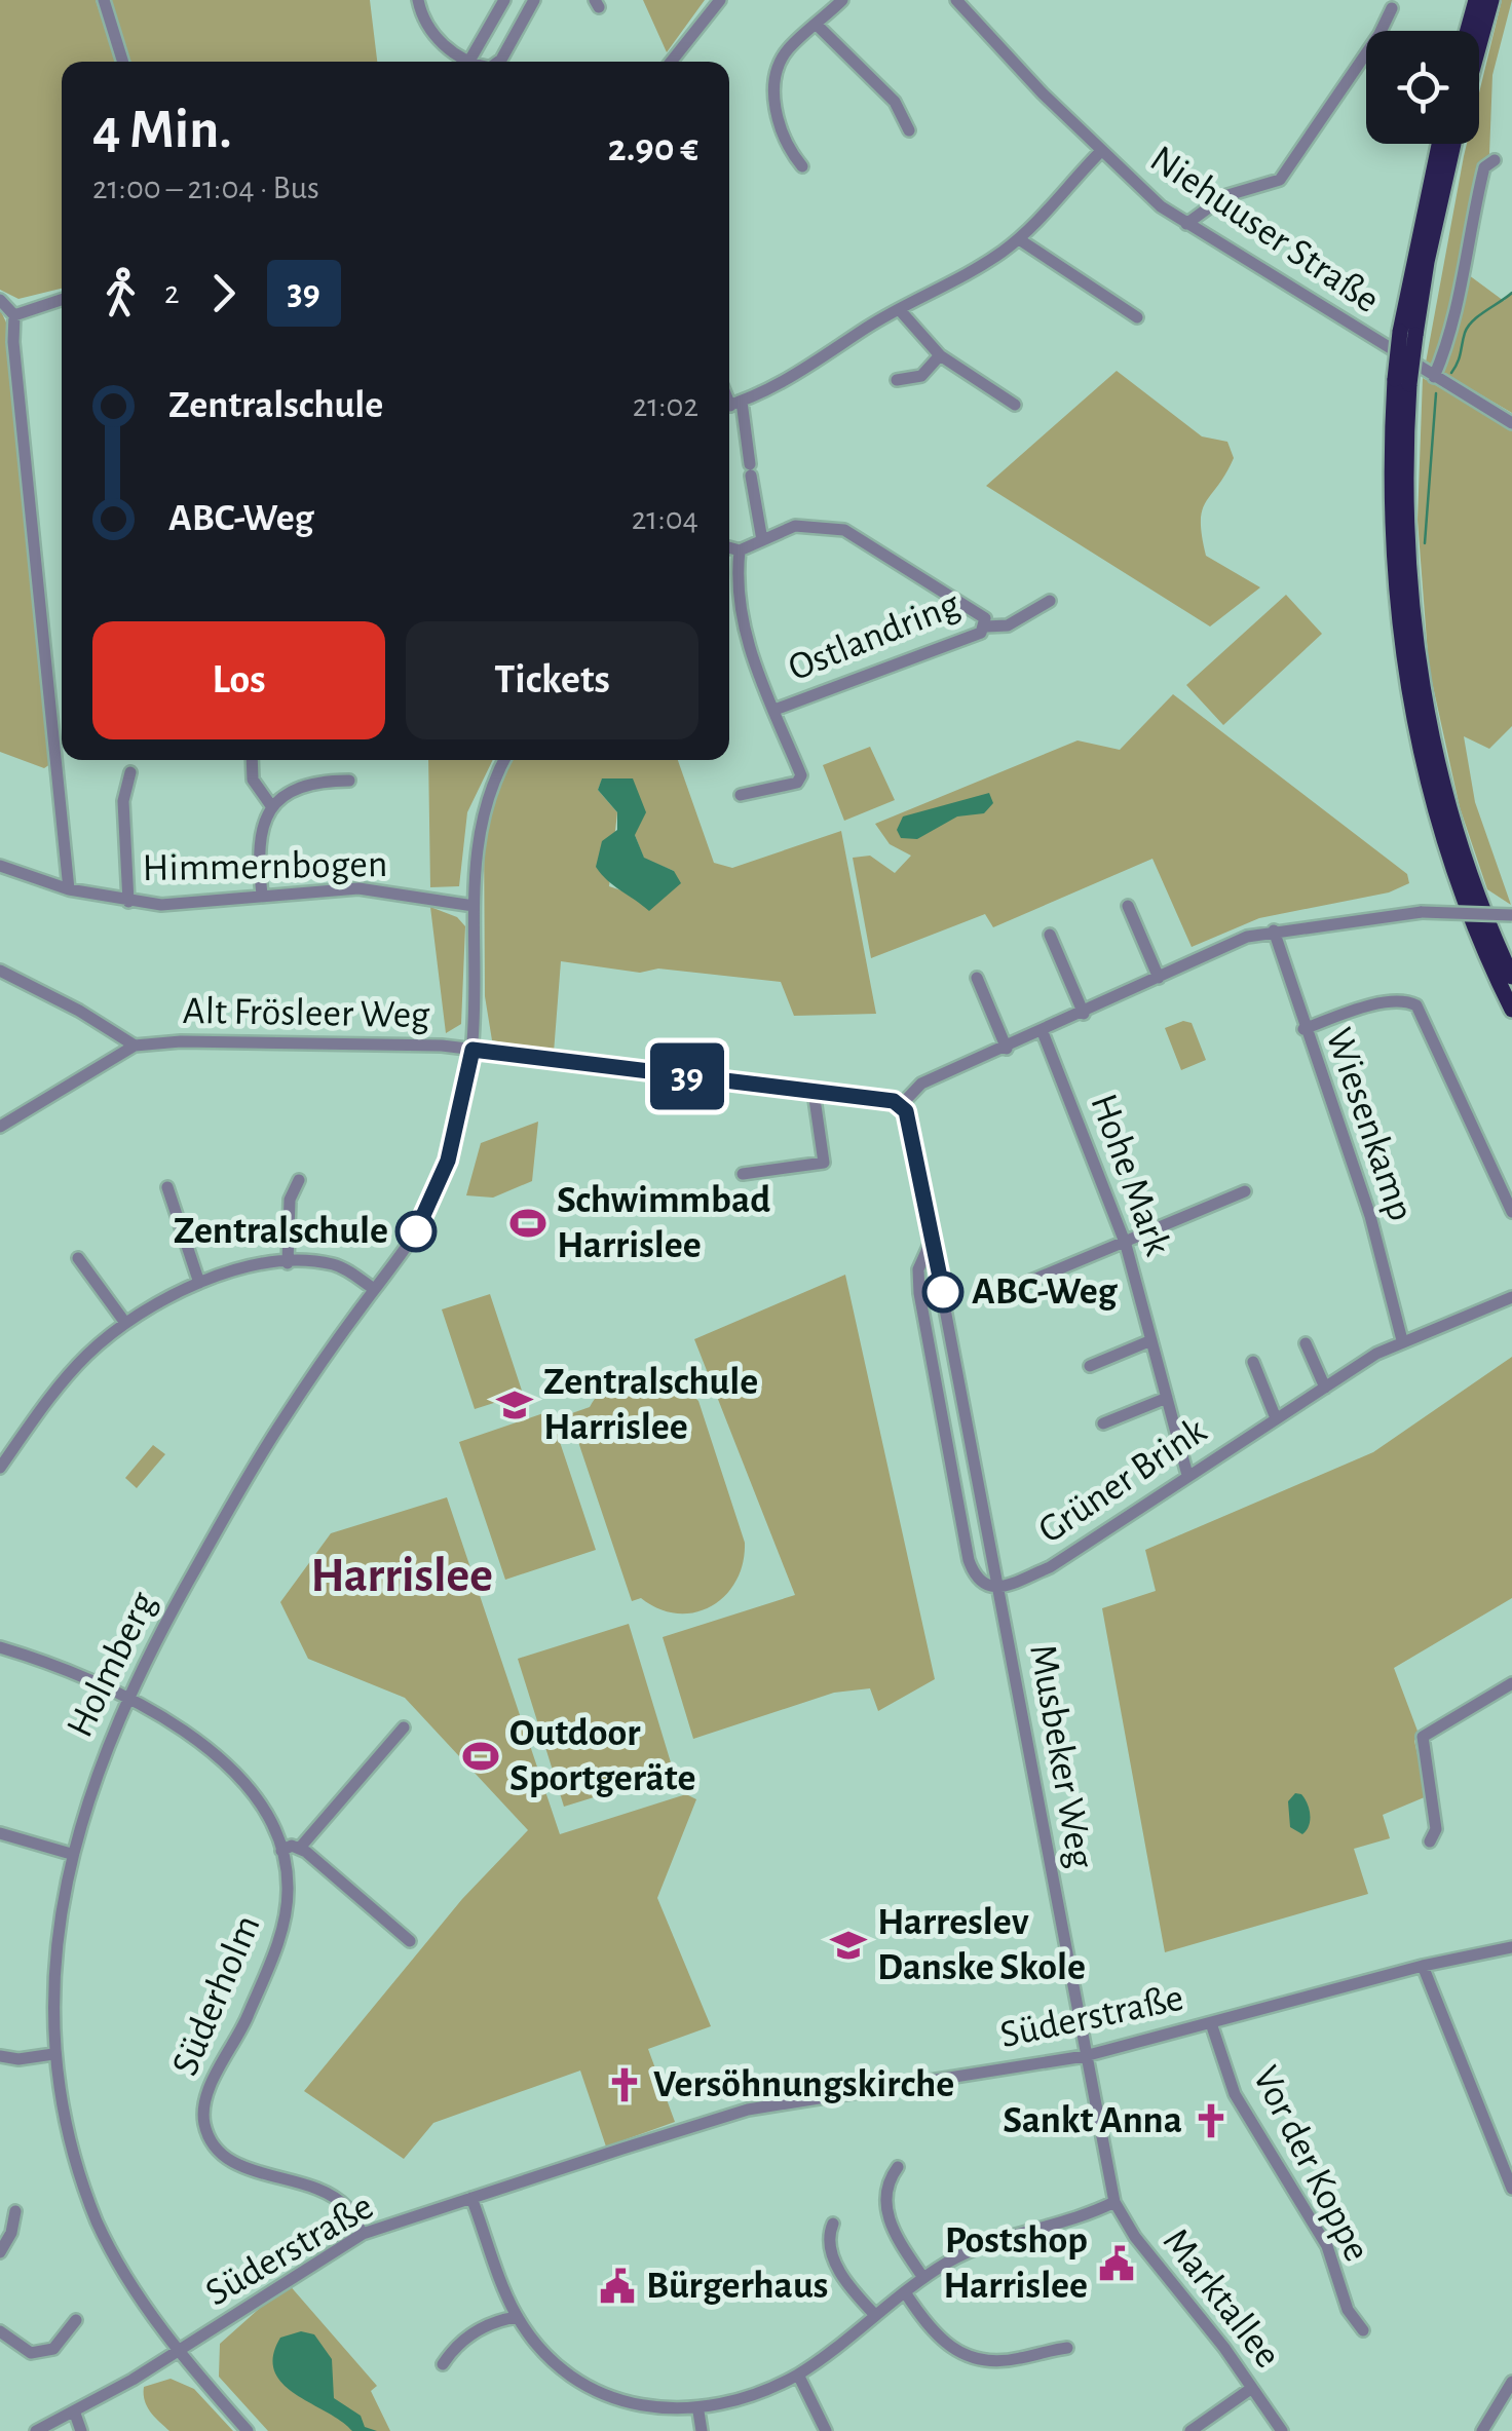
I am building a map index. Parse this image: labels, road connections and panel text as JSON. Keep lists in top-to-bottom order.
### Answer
{
  "streets": {
    "street": [
      "Niehuuser Straße",
      "Ostlandring",
      "Himmernbogen",
      "Alt Frösleer Weg",
      "Wiesenkamp",
      "Hohe Mark",
      "Grüner Brink",
      "Holmberg",
      "Musbeker Weg",
      "Süderholm",
      "Süderstraße",
      "Vor der Koppe",
      "Marktallee"
    ]
  },
  "crossings": [
    ["Himmernbogen", "Holmberg"],
    ["Alt Frösleer Weg", "Holmberg"],
    ["Alt Frösleer Weg", "Musbeker Weg"],
    ["Wiesenkamp", "Grüner Brink"],
    ["Hohe Mark", "Grüner Brink"],
    ["Grüner Brink", "Musbeker Weg"],
    ["Holmberg", "Süderholm"],
    ["Holmberg", "Süderstraße"],
    ["Musbeker Weg", "Süderstraße"],
    ["Musbeker Weg", "Marktallee"],
    ["Süderholm", "Süderstraße"],
    ["Süderstraße", "Vor der Koppe"]
  ],
  "districts": ["Harrislee"],
  "places": {
    "sports": ["Schwimmbad Harrislee", "Outdoor Sportgeräte"],
    "other": ["Zentralschule", "ABC-Weg"],
    "school or university": ["Zentralschule Harrislee", "Harreslev Danske Skole"],
    "church": ["Versöhnungskirche", "Sankt Anna"],
    "public building": ["Postshop Harrislee", "Bürgerhaus"]
  },
  "lines": ["bus line 39"],
  "page": {
    "on_map": "39",
    "heading": ["4 Min.", "21:00 – 21:04 · Bus", "2.90 €"],
    "legs": ["2", "39"],
    "list": [
      {
        "name": "Zentralschule",
        "value": "21:02"
      },
      {
        "name": "ABC-Weg",
        "value": "21:04"
      }
    ],
    "buttons": ["Los", "Tickets"]
  }
}
